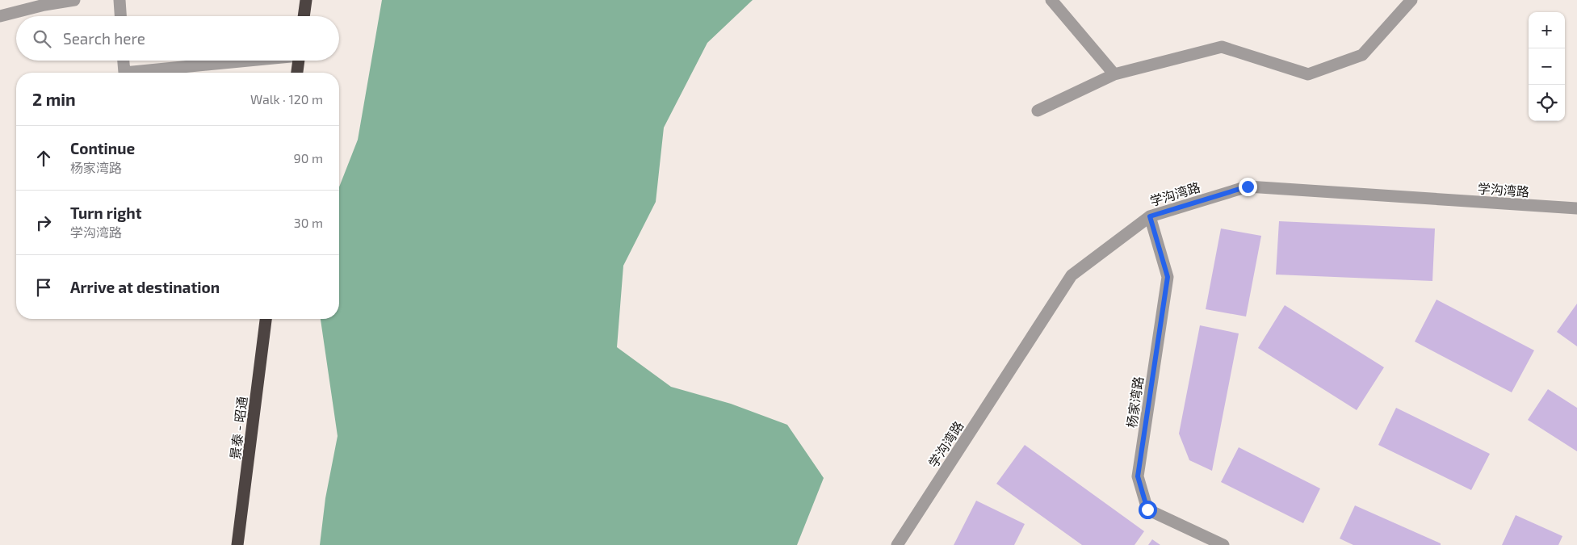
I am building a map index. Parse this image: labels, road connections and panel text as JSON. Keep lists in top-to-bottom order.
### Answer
{
  "streets": {
    "highway": ["景泰 - 昭通"],
    "street": ["学沟湾路", "杨家湾路"]
  },
  "crossings": [
    ["学沟湾路", "杨家湾路"]
  ],
  "page": {
    "map_buttons": ["+", "−"],
    "search": "Search here",
    "heading": ["2 min", "Walk · 120 m"],
    "list": [
      ["Continue", "杨家湾路", "90 m"],
      ["Turn right", "学沟湾路", "30 m"],
      "Arrive at destination"
    ]
  }
}
